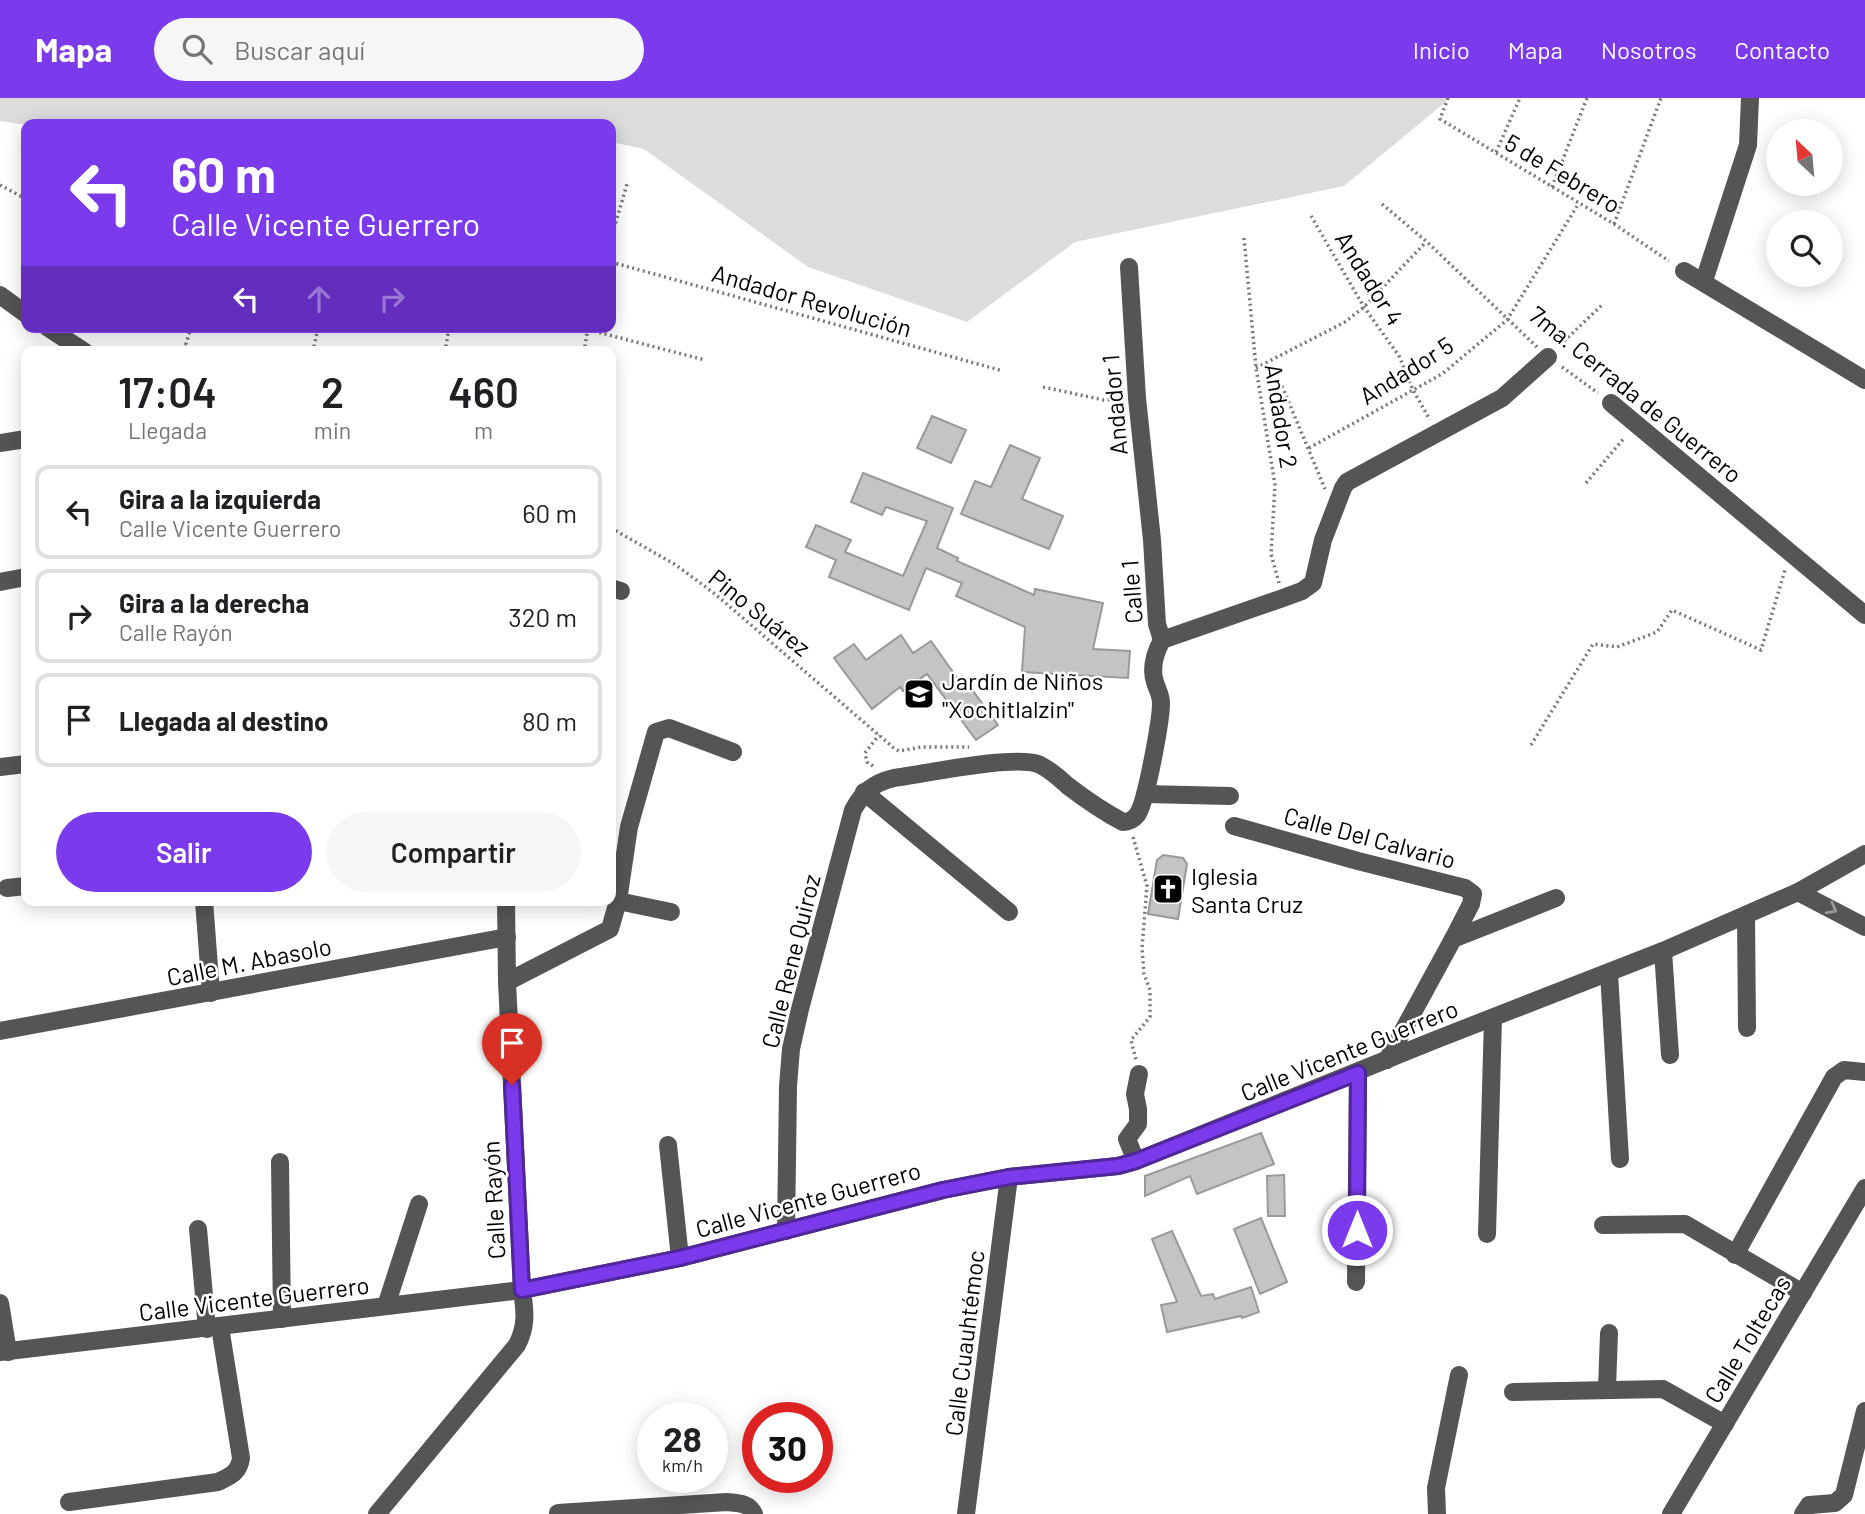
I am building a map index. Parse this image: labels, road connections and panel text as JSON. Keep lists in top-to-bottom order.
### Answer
{
  "streets": {
    "street": [
      "7ma. Cerrada de Guerrero",
      "Andador 1",
      "Calle 1",
      "Calle Del Calvario",
      "Calle M. Abasolo",
      "Calle Rene Quiroz",
      "Calle Vicente Guerrero",
      "Calle Rayón",
      "Calle Toltecas",
      "Calle Cuauhtémoc"
    ],
    "path": [
      "5 de Febrero",
      "Andador 4",
      "Andador Revolución",
      "Andador 5",
      "Andador 2",
      "Pino Suárez"
    ]
  },
  "crossings": [
    ["5 de Febrero", "Andador 5"],
    ["Andador 4", "Andador 5"],
    ["Andador 5", "7ma. Cerrada de Guerrero"],
    ["Andador 1", "Calle 1"],
    ["Calle Del Calvario", "Calle Vicente Guerrero"],
    ["Calle M. Abasolo", "Calle Rayón"],
    ["Calle Rene Quiroz", "Calle Vicente Guerrero"],
    ["Calle Vicente Guerrero", "Calle Rayón"],
    ["Calle Vicente Guerrero", "Calle Cuauhtémoc"]
  ],
  "places": {
    "school or university": ["Jardín de Niños \"Xochitlalzin\""],
    "church": ["Iglesia Santa Cruz"]
  },
  "north": "top left",
  "page": {
    "header": "Mapa",
    "search": "Buscar aquí",
    "nav": [
      "Inicio",
      "Mapa",
      "Nosotros",
      "Contacto"
    ],
    "turn": ["60 m", "Calle Vicente Guerrero"],
    "eta": [
      "17:04",
      "Llegada",
      "2",
      "min",
      "460",
      "m"
    ],
    "list": [
      {
        "name": "Gira a la izquierda",
        "note": "Calle Vicente Guerrero",
        "value": "60 m"
      },
      {
        "name": "Gira a la derecha",
        "note": "Calle Rayón",
        "value": "320 m"
      },
      {
        "name": "Llegada al destino",
        "value": "80 m"
      }
    ],
    "buttons": ["Salir", "Compartir"],
    "speed": "28 km/h",
    "limit": "30"
  }
}
